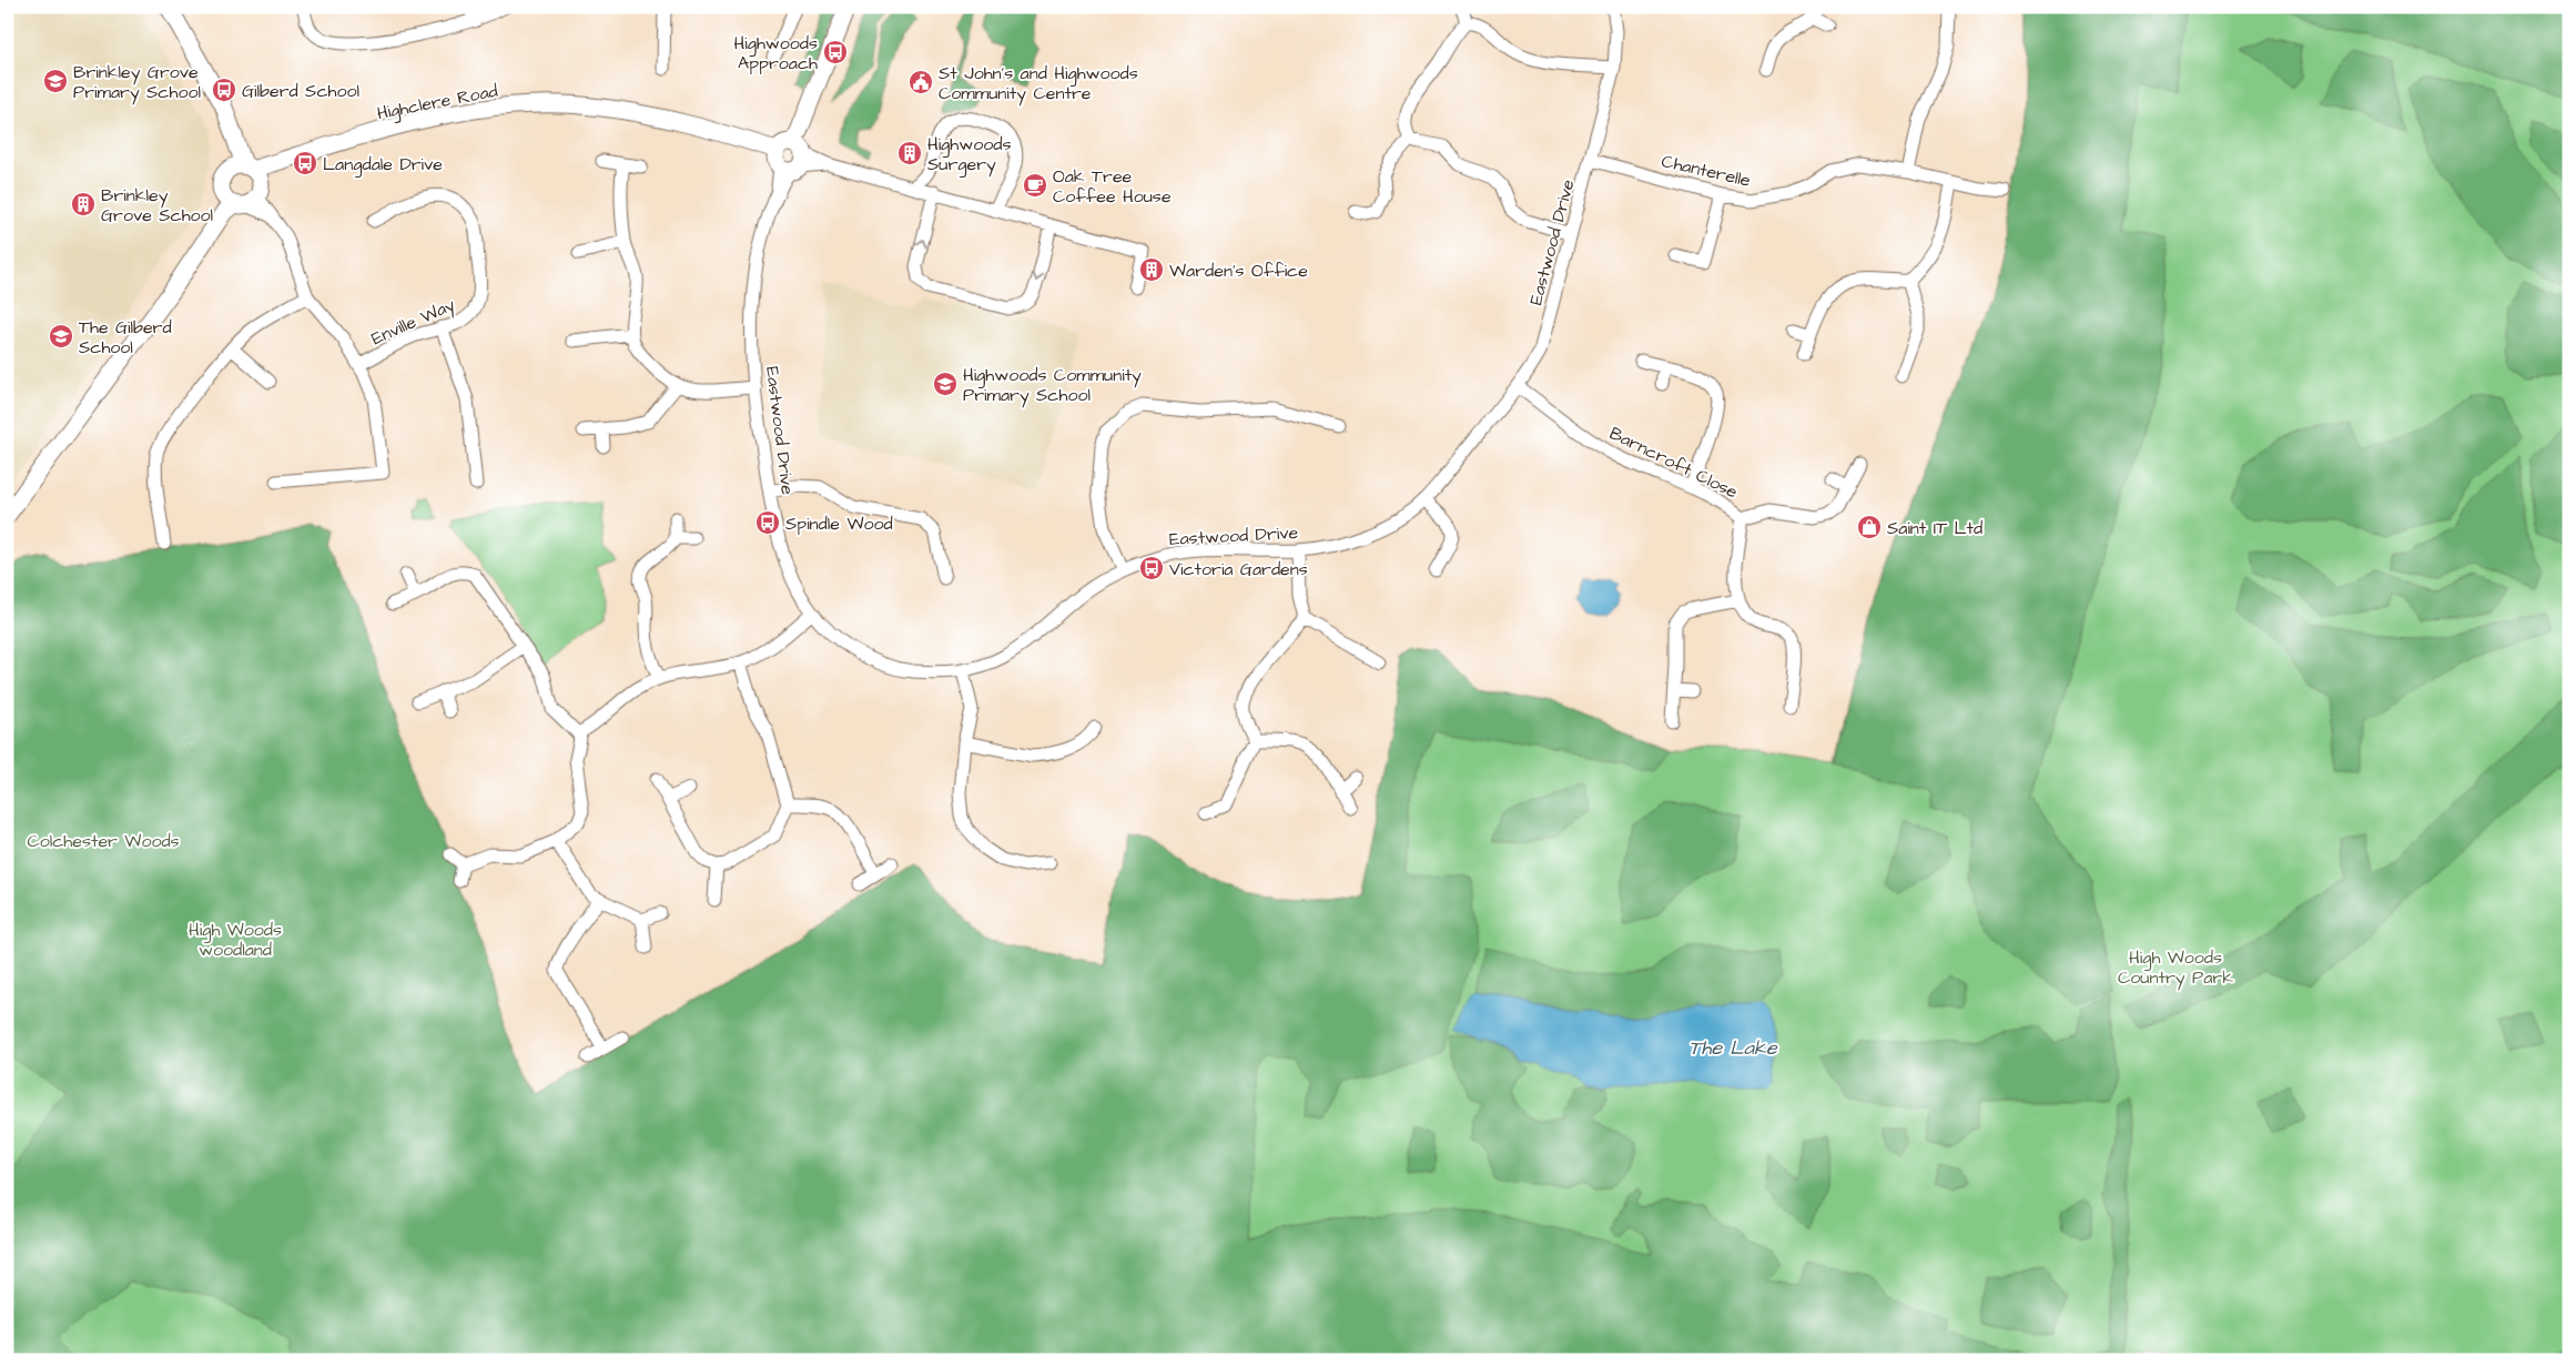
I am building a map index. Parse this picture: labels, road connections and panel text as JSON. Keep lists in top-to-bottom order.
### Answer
{
  "streets": {
    "street": [
      "Highclere Road",
      "Chanterelle",
      "Eastwood Drive",
      "Enville Way",
      "Barncroft Close"
    ]
  },
  "crossings": [
    ["Highclere Road", "Eastwood Drive"],
    ["Chanterelle", "Eastwood Drive"],
    ["Eastwood Drive", "Barncroft Close"]
  ],
  "water": ["The Lake"],
  "parks": ["Colchester Woods", "High Woods woodland", "High Woods Country Park"],
  "places": {
    "bus stop": [
      "Highwoods Approach",
      "Gilberd School",
      "Langdale Drive",
      "Spindle Wood",
      "Victoria Gardens"
    ],
    "school or university": ["Brinkley Grove Primary School", "The Gilberd School", "Highwoods Community Primary School"],
    "public building": ["St John's and Highwoods Community Centre"],
    "building": ["Highwoods Surgery", "Brinkley Grove School", "Warden's Office"],
    "cafe": ["Oak Tree Coffee House"],
    "shop": ["Saint IT Ltd"]
  }
}
